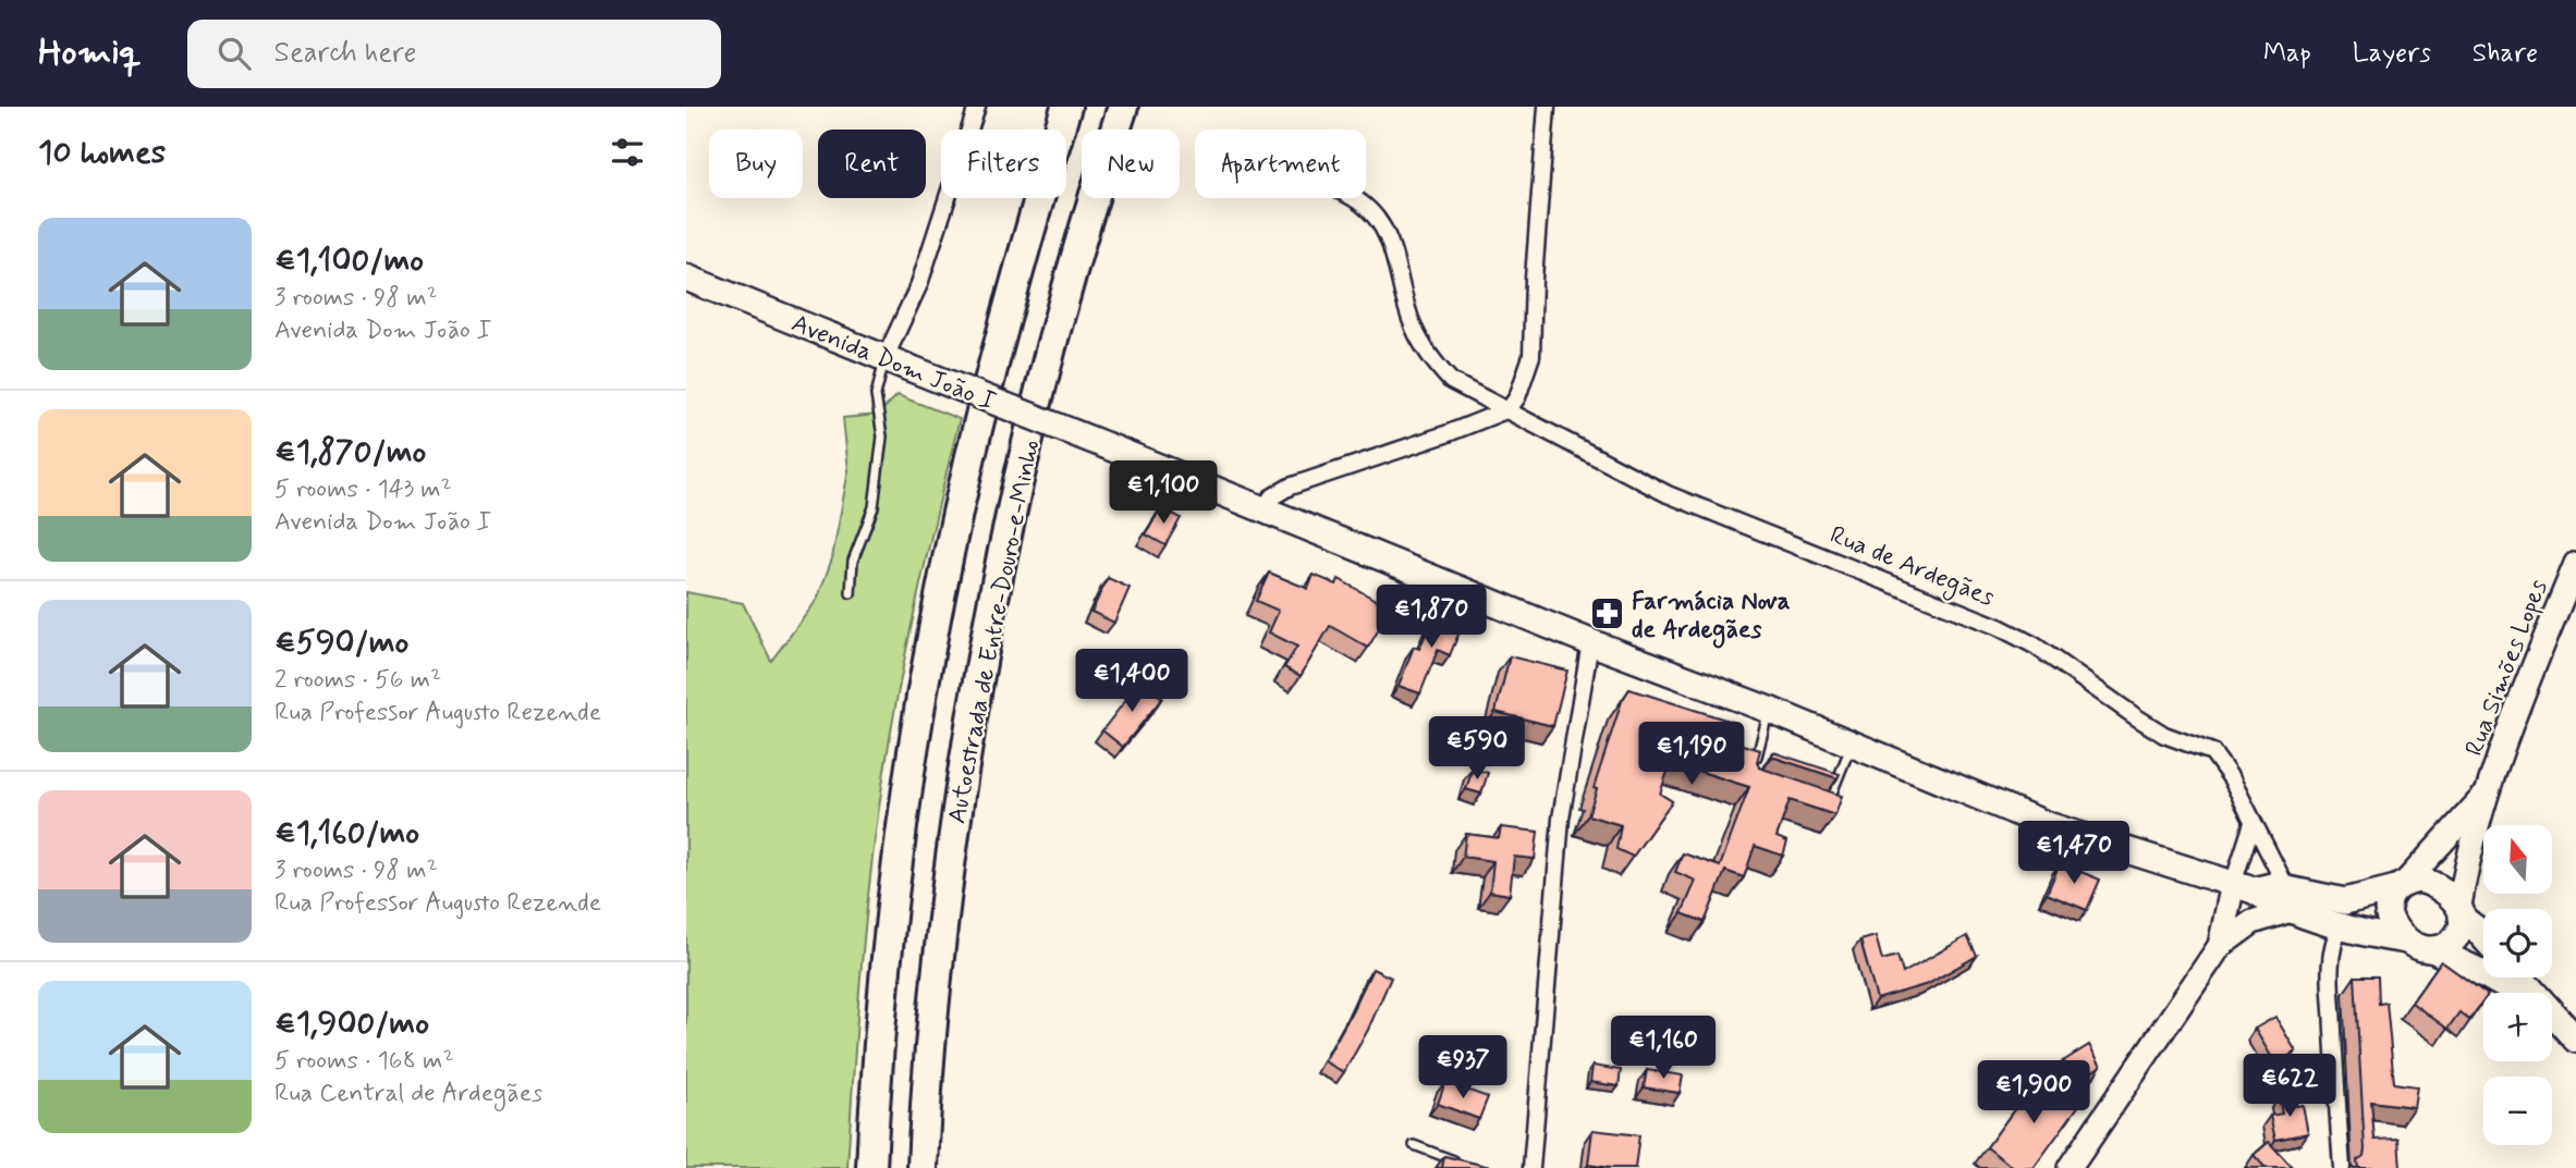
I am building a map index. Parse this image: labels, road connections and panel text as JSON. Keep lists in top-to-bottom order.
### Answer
{
  "streets": {
    "highway": ["Autoestrada de Entre-Douro-e-Minho"],
    "main road": ["Avenida Dom João I"],
    "street": ["Rua de Ardegães", "Rua Simões Lopes"]
  },
  "crossings": [
    ["Avenida Dom João I", "Rua de Ardegães"],
    ["Avenida Dom João I", "Rua Simões Lopes"]
  ],
  "places": {
    "pharmacy": ["Farmácia Nova de Ardegães"]
  },
  "north": "top",
  "page": {
    "header": "Homiq",
    "search": "Search here",
    "nav": ["Map", "Layers", "Share"],
    "heading": "10 homes",
    "chip": [
      "Buy",
      "Rent",
      "Filters",
      "New",
      "Apartment"
    ],
    "list": [
      {
        "name": "€1,100/mo",
        "note": "3 rooms · 98 m² · Avenida Dom João I"
      },
      {
        "name": "€1,870/mo",
        "note": "5 rooms · 143 m² · Avenida Dom João I"
      },
      {
        "name": "€590/mo",
        "note": "2 rooms · 56 m² · Rua Professor Augusto Rezende"
      },
      {
        "name": "€1,160/mo",
        "note": "3 rooms · 98 m² · Rua Professor Augusto Rezende"
      },
      {
        "name": "€1,900/mo",
        "note": "5 rooms · 168 m² · Rua Central de Ardegães"
      }
    ],
    "price": [
      "€1,100",
      "€1,870",
      "€1,400",
      "€590",
      "€1,190",
      "€1,470",
      "€1,160",
      "€937",
      "€622",
      "€1,900"
    ],
    "map_buttons": ["+", "−"]
  }
}
